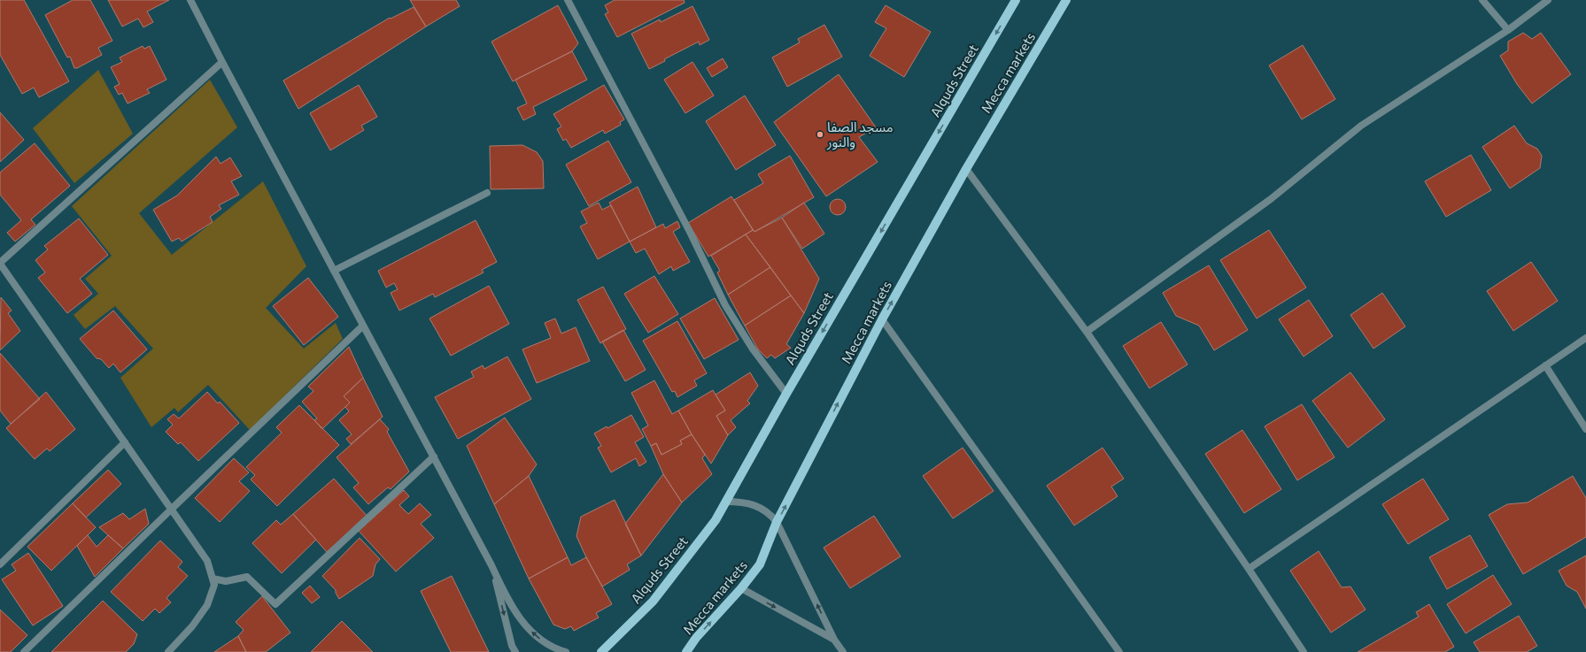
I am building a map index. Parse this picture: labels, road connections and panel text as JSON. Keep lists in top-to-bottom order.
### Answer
{
  "streets": {
    "main road": ["Mecca markets", "Alquds Street"]
  },
  "one_way": ["Mecca markets", "Alquds Street"],
  "places": ["مسجد الصفا والنور"]
}
